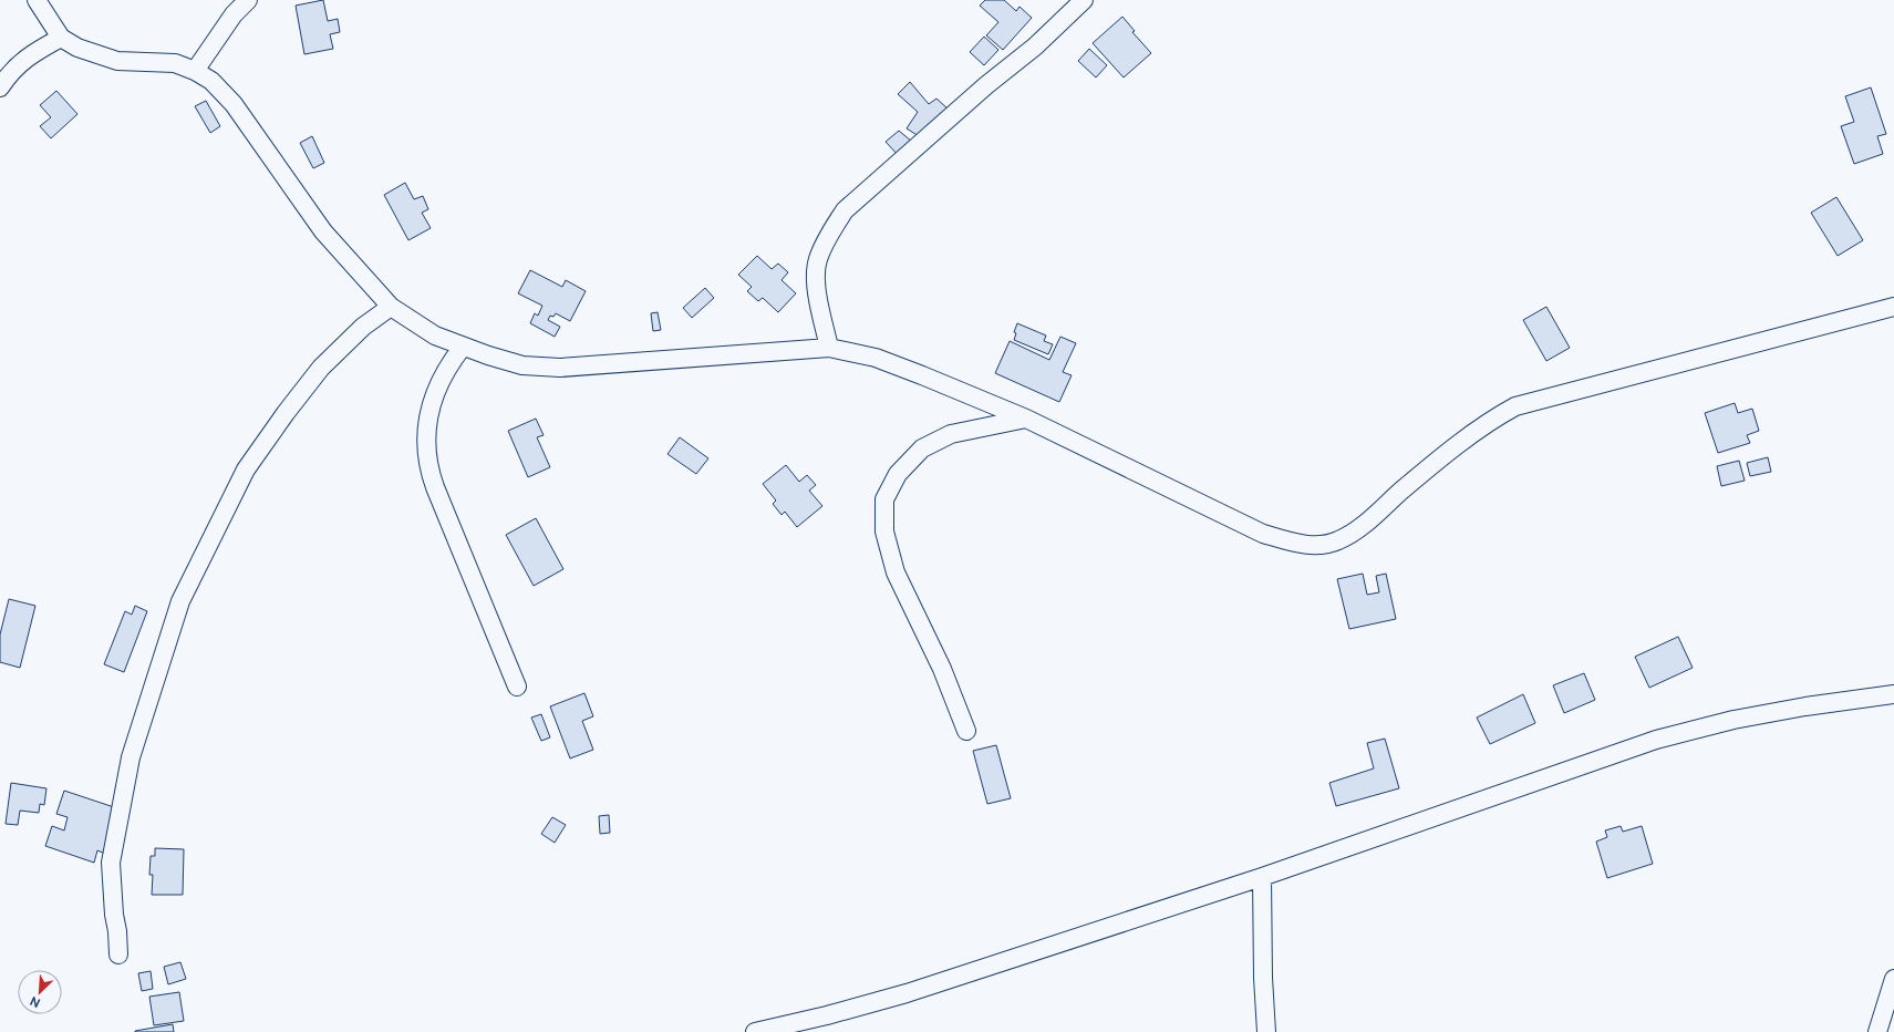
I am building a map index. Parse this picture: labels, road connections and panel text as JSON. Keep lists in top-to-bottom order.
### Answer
{
  "north": "bottom left"
}
